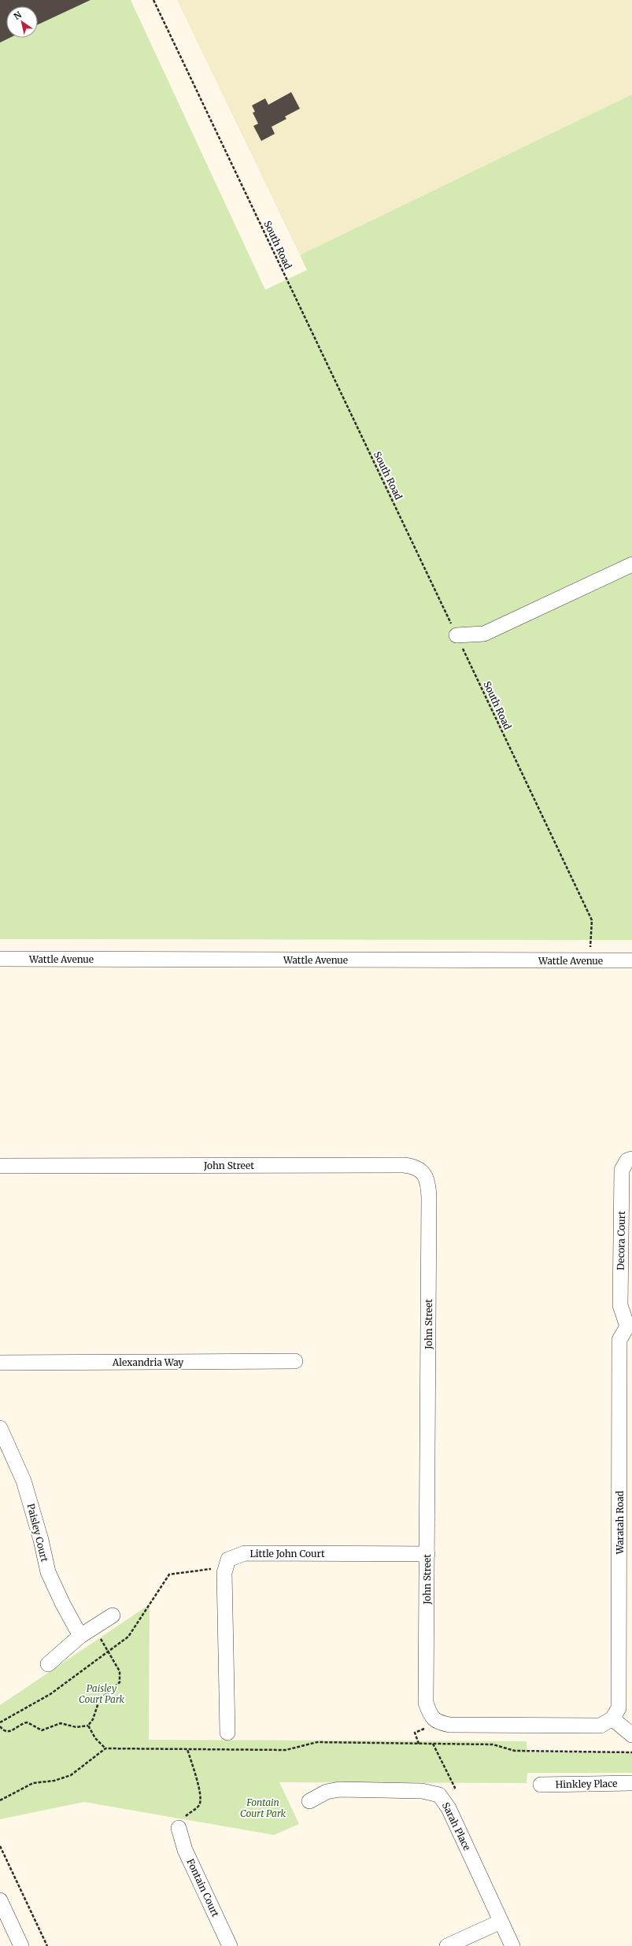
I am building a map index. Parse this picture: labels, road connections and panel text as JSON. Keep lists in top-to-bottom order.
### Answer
{
  "streets": {
    "street": [
      "Wattle Avenue",
      "John Street",
      "Decora Court",
      "Alexandria Way",
      "Waratah Road",
      "Paisley Court",
      "Little John Court",
      "Hinkley Place",
      "Sarah Place",
      "Fontain Court"
    ],
    "path": ["South Road"]
  },
  "crossings": [
    ["South Road", "Wattle Avenue"],
    ["John Street", "Little John Court"],
    ["Decora Court", "Waratah Road"]
  ],
  "parks": ["Paisley Court Park", "Fontain Court Park"],
  "north": "top left"
}
